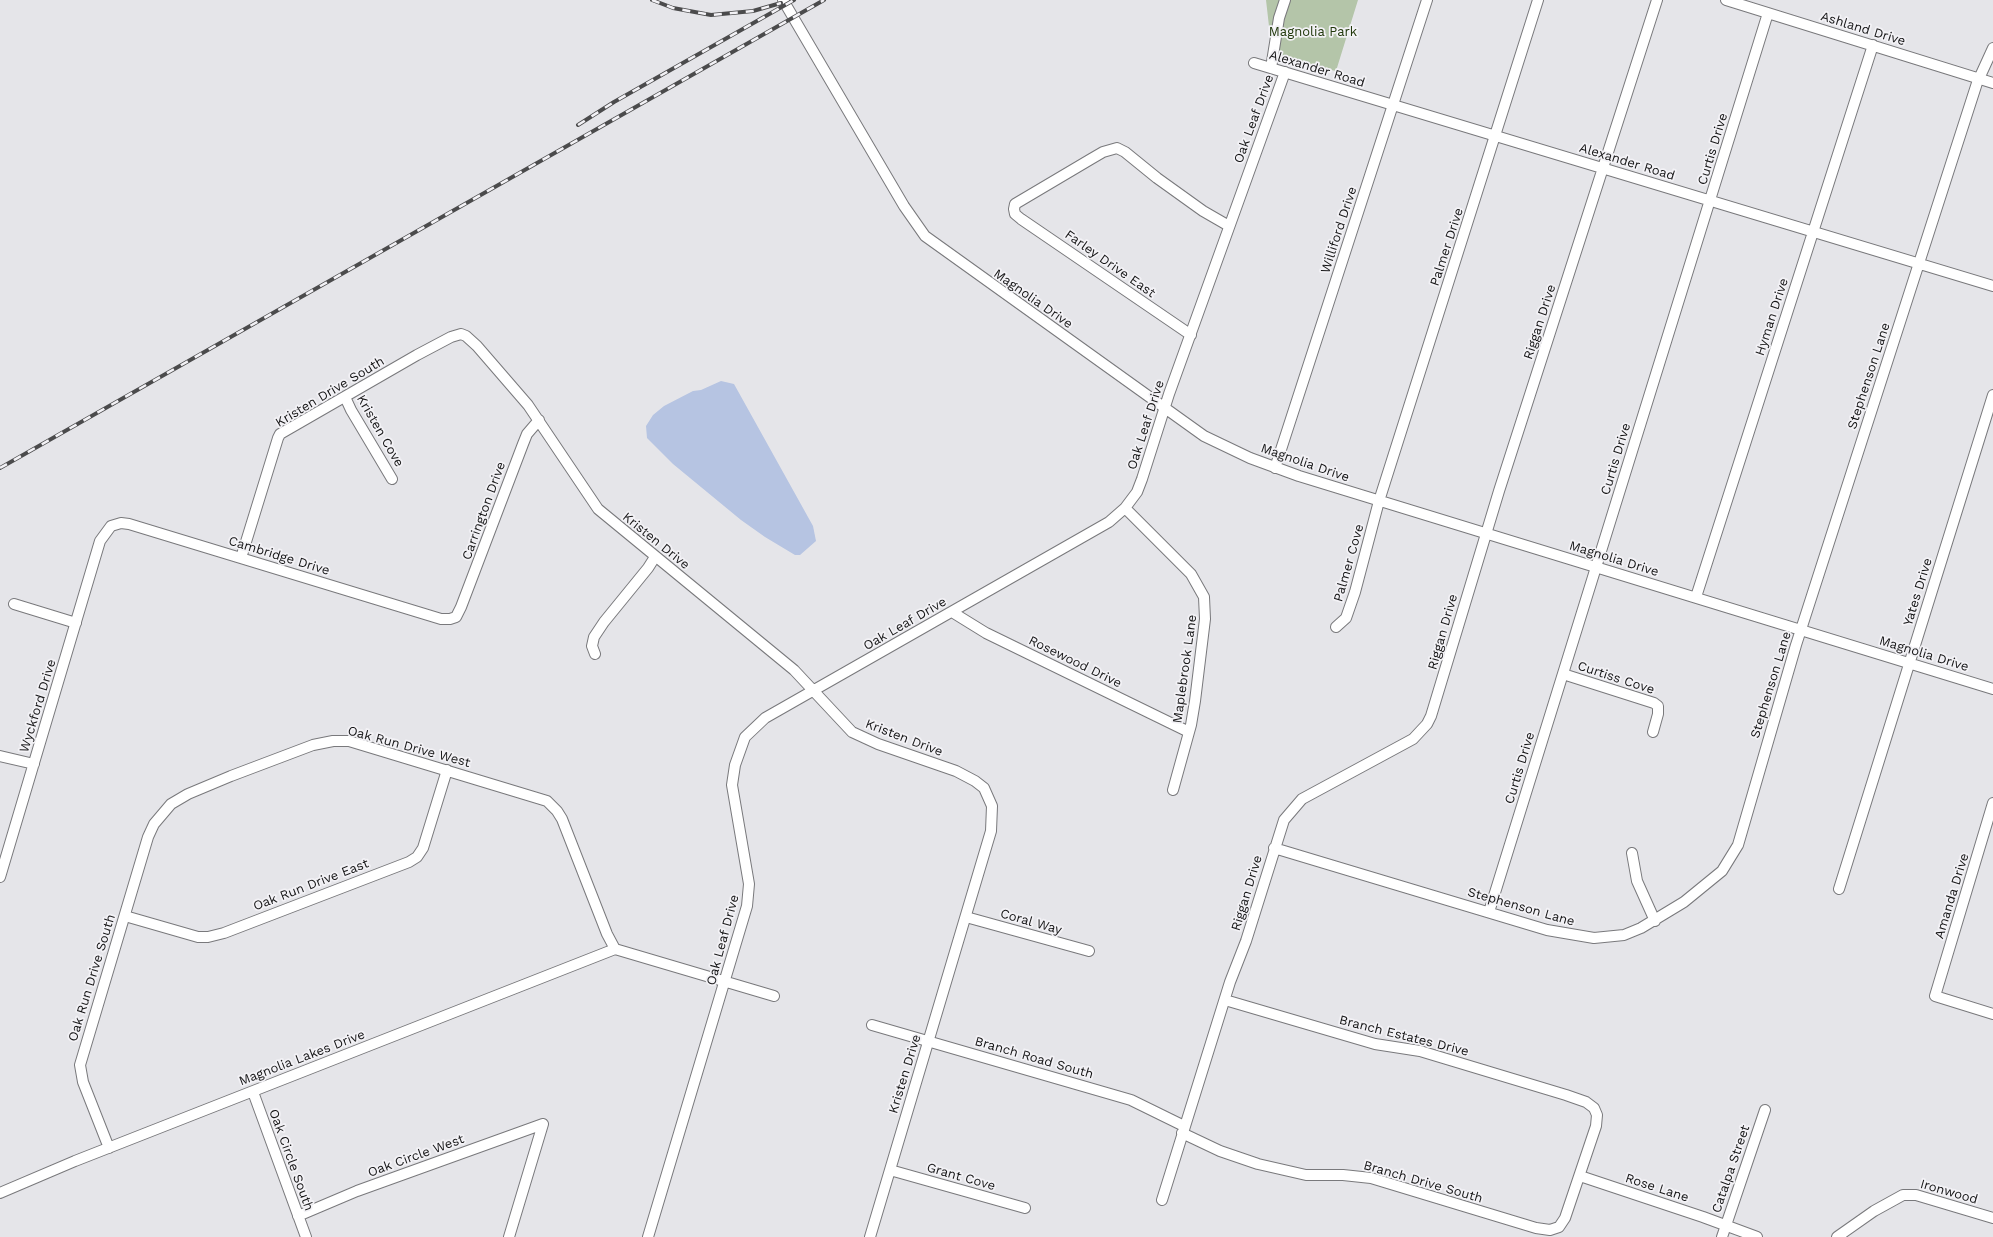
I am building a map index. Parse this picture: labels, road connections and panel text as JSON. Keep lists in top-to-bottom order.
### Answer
{
  "streets": {
    "street": [
      "Ashland Drive",
      "Alexander Road",
      "Oak Leaf Drive",
      "Curtis Drive",
      "Williford Drive",
      "Palmer Drive",
      "Farley Drive East",
      "Magnolia Drive",
      "Hyman Drive",
      "Riggan Drive",
      "Stephenson Lane",
      "Kristen Drive South",
      "Kristen Cove",
      "Carrington Drive",
      "Kristen Drive",
      "Cambridge Drive",
      "Palmer Cove",
      "Yates Drive",
      "Rosewood Drive",
      "Maplebrook Lane",
      "Curtiss Cove",
      "Wyckford Drive",
      "Oak Run Drive West",
      "Oak Run Drive East",
      "Amanda Drive",
      "Coral Way",
      "Oak Run Drive South",
      "Branch Estates Drive",
      "Magnolia Lakes Drive",
      "Branch Road South",
      "Oak Circle West",
      "Oak Circle South",
      "Catalpa Street",
      "Grant Cove",
      "Branch Drive South",
      "Rose Lane",
      "Ironwood"
    ]
  },
  "crossings": [
    ["Ashland Drive", "Curtis Drive"],
    ["Ashland Drive", "Hyman Drive"],
    ["Ashland Drive", "Stephenson Lane"],
    ["Alexander Road", "Oak Leaf Drive"],
    ["Alexander Road", "Curtis Drive"],
    ["Alexander Road", "Williford Drive"],
    ["Alexander Road", "Palmer Drive"],
    ["Alexander Road", "Hyman Drive"],
    ["Alexander Road", "Riggan Drive"],
    ["Alexander Road", "Stephenson Lane"],
    ["Oak Leaf Drive", "Farley Drive East"],
    ["Oak Leaf Drive", "Magnolia Drive"],
    ["Oak Leaf Drive", "Kristen Drive"],
    ["Oak Leaf Drive", "Rosewood Drive"],
    ["Oak Leaf Drive", "Maplebrook Lane"],
    ["Curtis Drive", "Magnolia Drive"],
    ["Curtis Drive", "Stephenson Lane"],
    ["Curtis Drive", "Curtiss Cove"],
    ["Williford Drive", "Magnolia Drive"],
    ["Palmer Drive", "Magnolia Drive"],
    ["Palmer Drive", "Palmer Cove"],
    ["Magnolia Drive", "Hyman Drive"],
    ["Magnolia Drive", "Riggan Drive"],
    ["Magnolia Drive", "Stephenson Lane"],
    ["Magnolia Drive", "Palmer Cove"],
    ["Magnolia Drive", "Yates Drive"],
    ["Riggan Drive", "Stephenson Lane"],
    ["Riggan Drive", "Branch Estates Drive"],
    ["Riggan Drive", "Branch Road South"],
    ["Riggan Drive", "Branch Drive South"],
    ["Kristen Drive South", "Kristen Cove"],
    ["Kristen Drive South", "Kristen Drive"],
    ["Kristen Drive South", "Cambridge Drive"],
    ["Carrington Drive", "Kristen Drive"],
    ["Carrington Drive", "Cambridge Drive"],
    ["Kristen Drive", "Coral Way"],
    ["Kristen Drive", "Branch Road South"],
    ["Kristen Drive", "Grant Cove"],
    ["Cambridge Drive", "Wyckford Drive"],
    ["Rosewood Drive", "Maplebrook Lane"],
    ["Oak Run Drive West", "Oak Run Drive East"],
    ["Oak Run Drive West", "Oak Run Drive South"],
    ["Oak Run Drive West", "Magnolia Lakes Drive"],
    ["Oak Run Drive East", "Oak Run Drive South"],
    ["Oak Run Drive South", "Magnolia Lakes Drive"],
    ["Branch Estates Drive", "Branch Drive South"],
    ["Branch Estates Drive", "Rose Lane"],
    ["Magnolia Lakes Drive", "Oak Circle South"],
    ["Branch Road South", "Branch Drive South"],
    ["Oak Circle West", "Oak Circle South"],
    ["Catalpa Street", "Rose Lane"],
    ["Branch Drive South", "Rose Lane"]
  ],
  "parks": ["Magnolia Park"]
}
